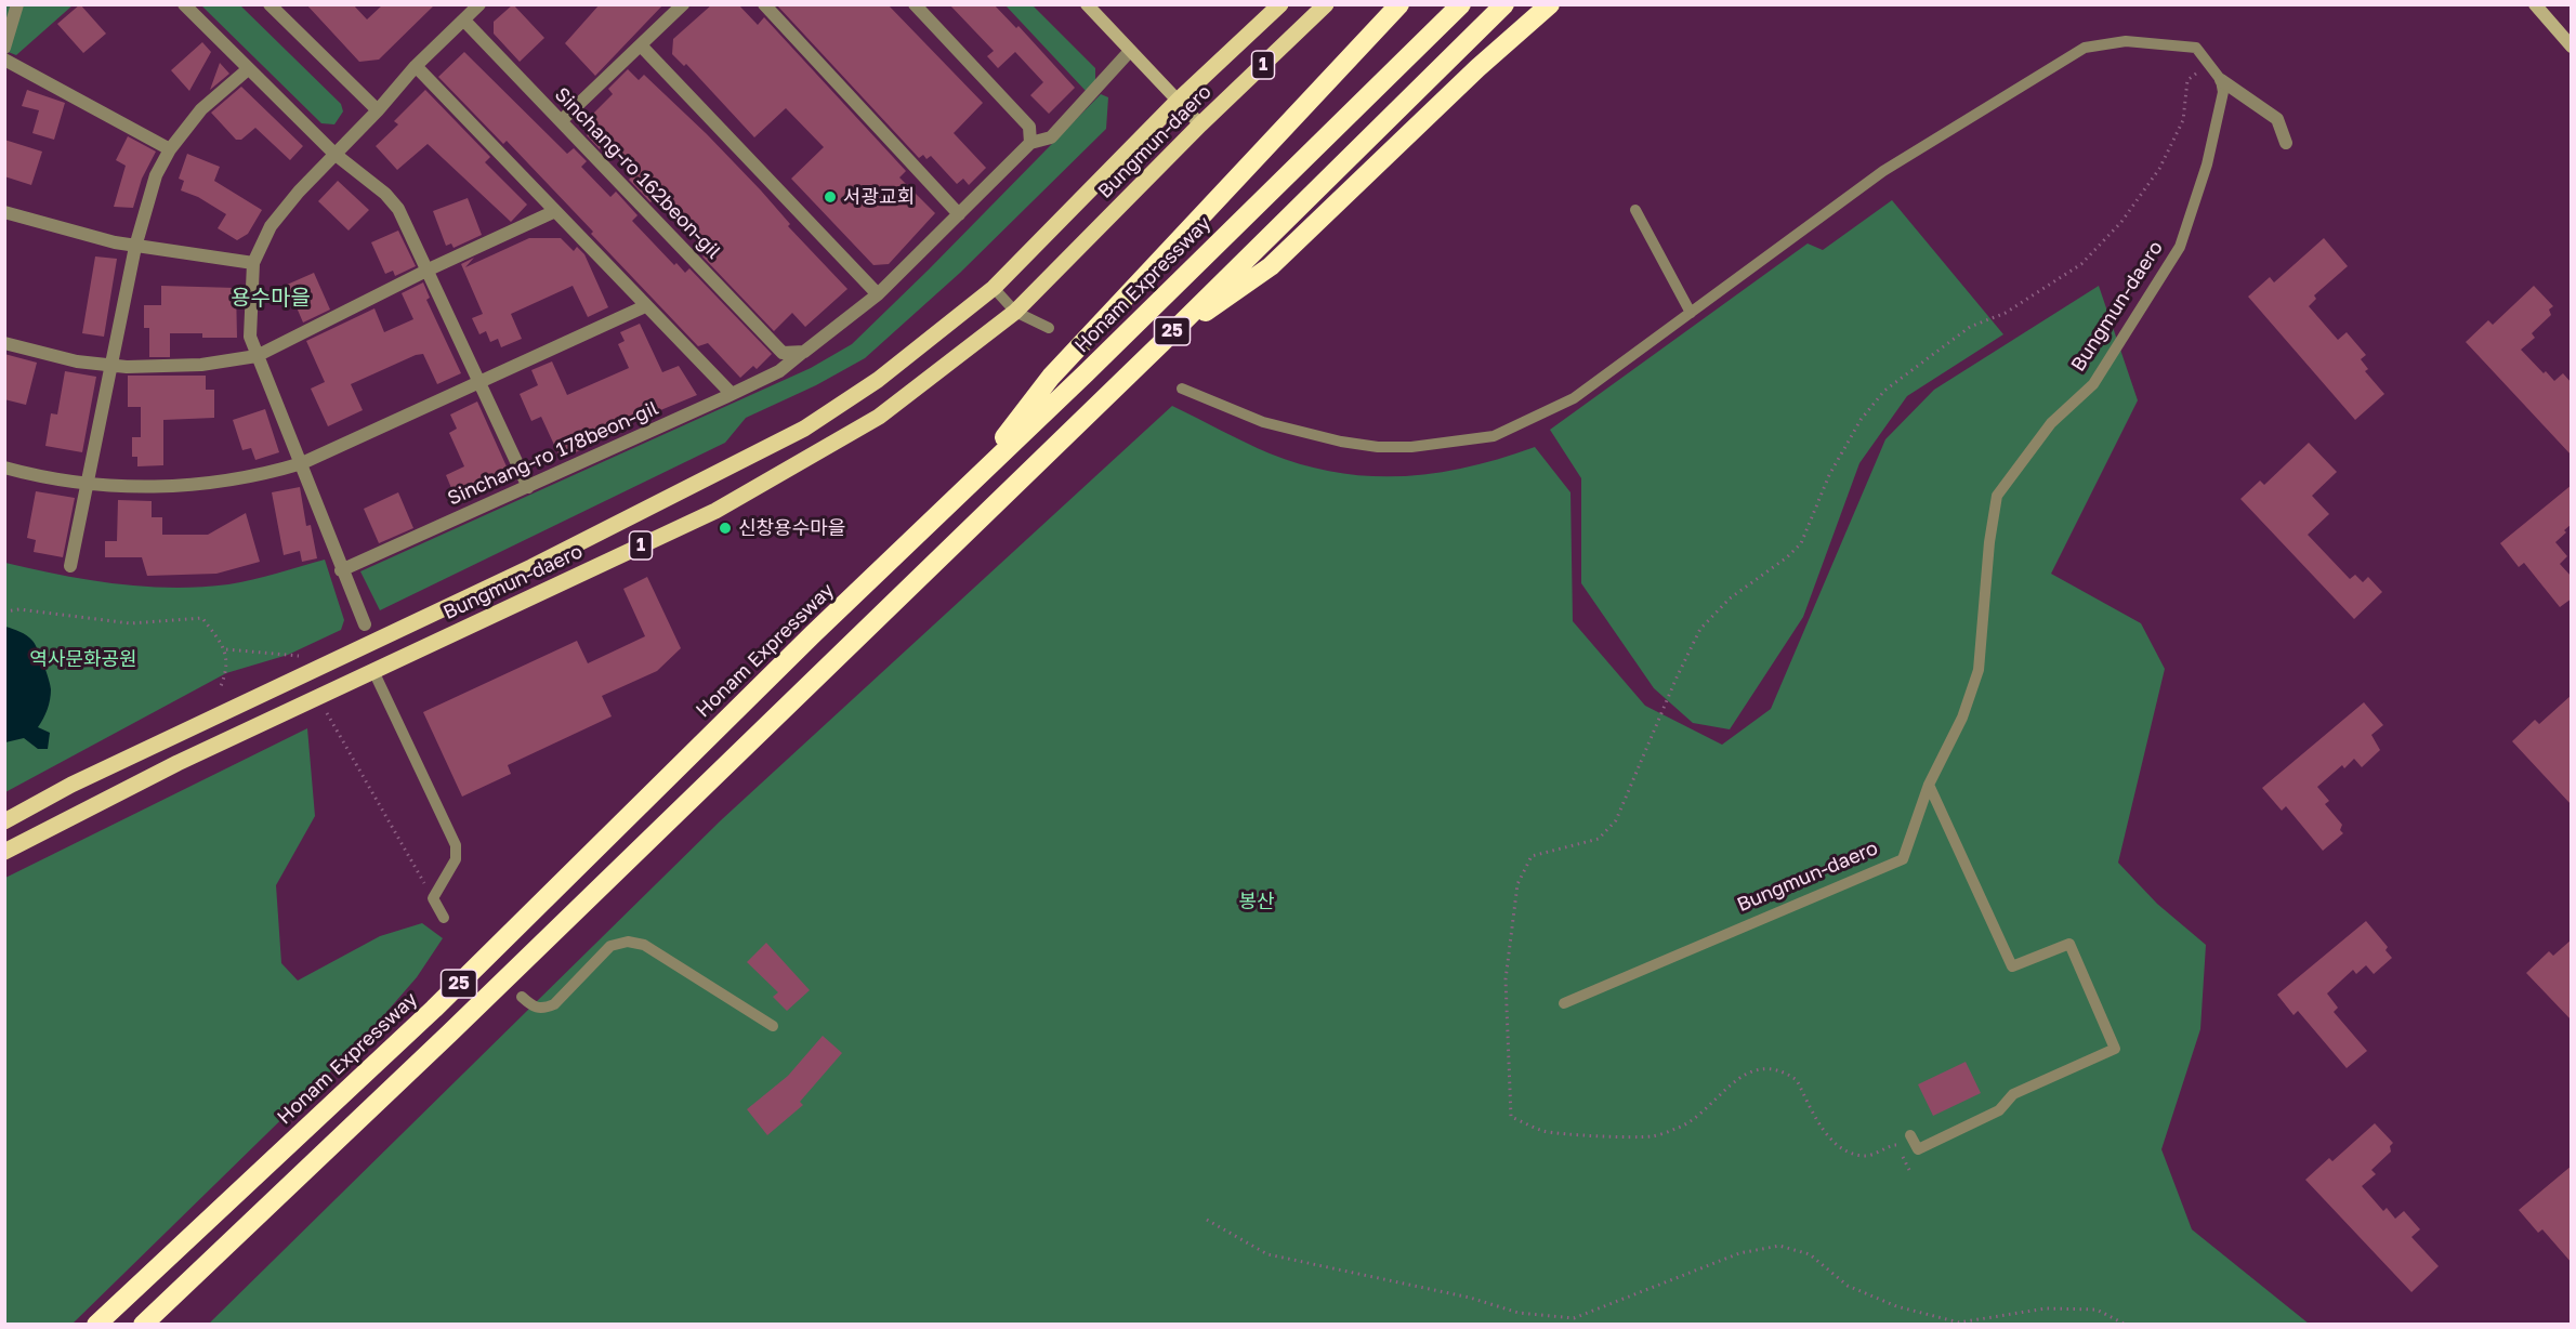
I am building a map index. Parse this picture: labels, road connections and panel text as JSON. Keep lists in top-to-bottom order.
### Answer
{
  "streets": {
    "highway": ["Honam Expressway", "25"],
    "main road": ["1", "Bungmun-daero"],
    "street": ["Sinchang-ro 162beon-gil", "Sinchang-ro 178beon-gil"]
  },
  "crossings": [
    ["Sinchang-ro 162beon-gil", "Sinchang-ro 178beon-gil"]
  ],
  "districts": ["용수마을"],
  "parks": ["역사문화공원", "봉산"],
  "places": ["서광교회", "신창용수마을"]
}
